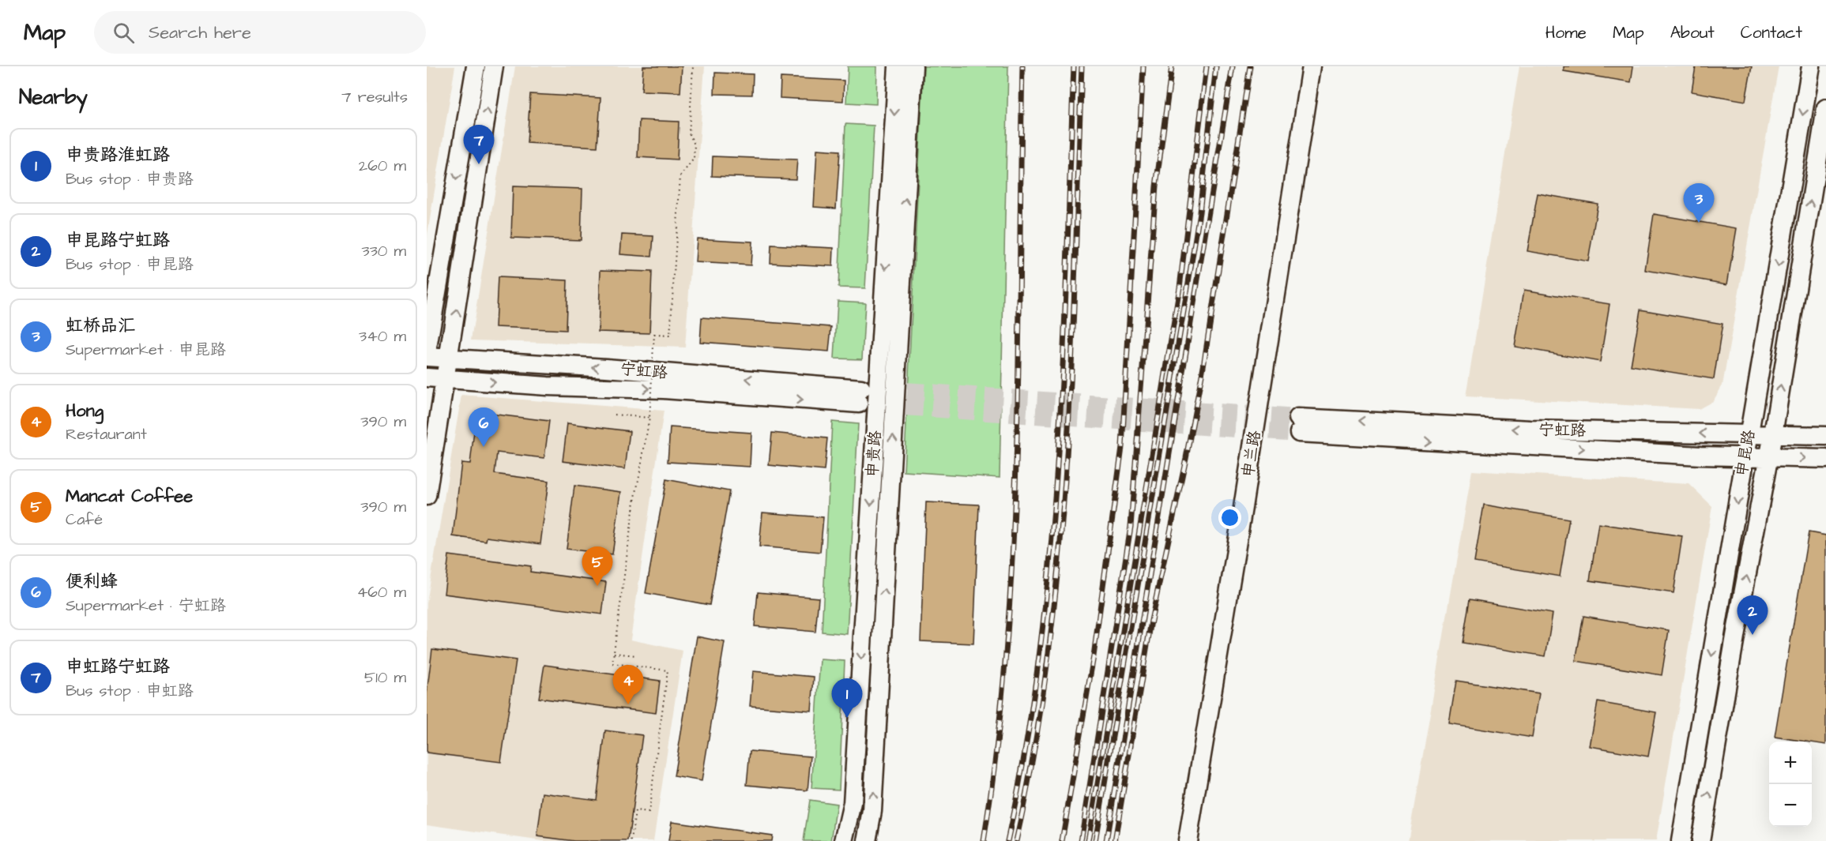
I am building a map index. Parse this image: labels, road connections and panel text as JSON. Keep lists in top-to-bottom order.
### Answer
{
  "streets": {
    "main road": [
      "宁虹路",
      "申昆路",
      "申贵路",
      "申兰路"
    ]
  },
  "crossings": [
    ["宁虹路", "申昆路"]
  ],
  "page": {
    "header": "Map",
    "search": "Search here",
    "nav": [
      "Home",
      "Map",
      "About",
      "Contact"
    ],
    "heading": ["Nearby", "7 results"],
    "pins": [
      "7",
      "3",
      "6",
      "5",
      "2",
      "4",
      "1"
    ],
    "list": [
      {
        "mark": "1",
        "name": "申贵路淮虹路",
        "note": "Bus stop · 申贵路",
        "value": "260 m"
      },
      {
        "mark": "2",
        "name": "申昆路宁虹路",
        "note": "Bus stop · 申昆路",
        "value": "330 m"
      },
      {
        "mark": "3",
        "name": "虹桥品汇",
        "note": "Supermarket · 申昆路",
        "value": "340 m"
      },
      {
        "mark": "4",
        "name": "Hong",
        "note": "Restaurant",
        "value": "390 m"
      },
      {
        "mark": "5",
        "name": "Mancat Coffee",
        "note": "Café",
        "value": "390 m"
      },
      {
        "mark": "6",
        "name": "便利蜂",
        "note": "Supermarket · 宁虹路",
        "value": "460 m"
      },
      {
        "mark": "7",
        "name": "申虹路宁虹路",
        "note": "Bus stop · 申虹路",
        "value": "510 m"
      }
    ],
    "map_buttons": ["+", "−"]
  }
}
